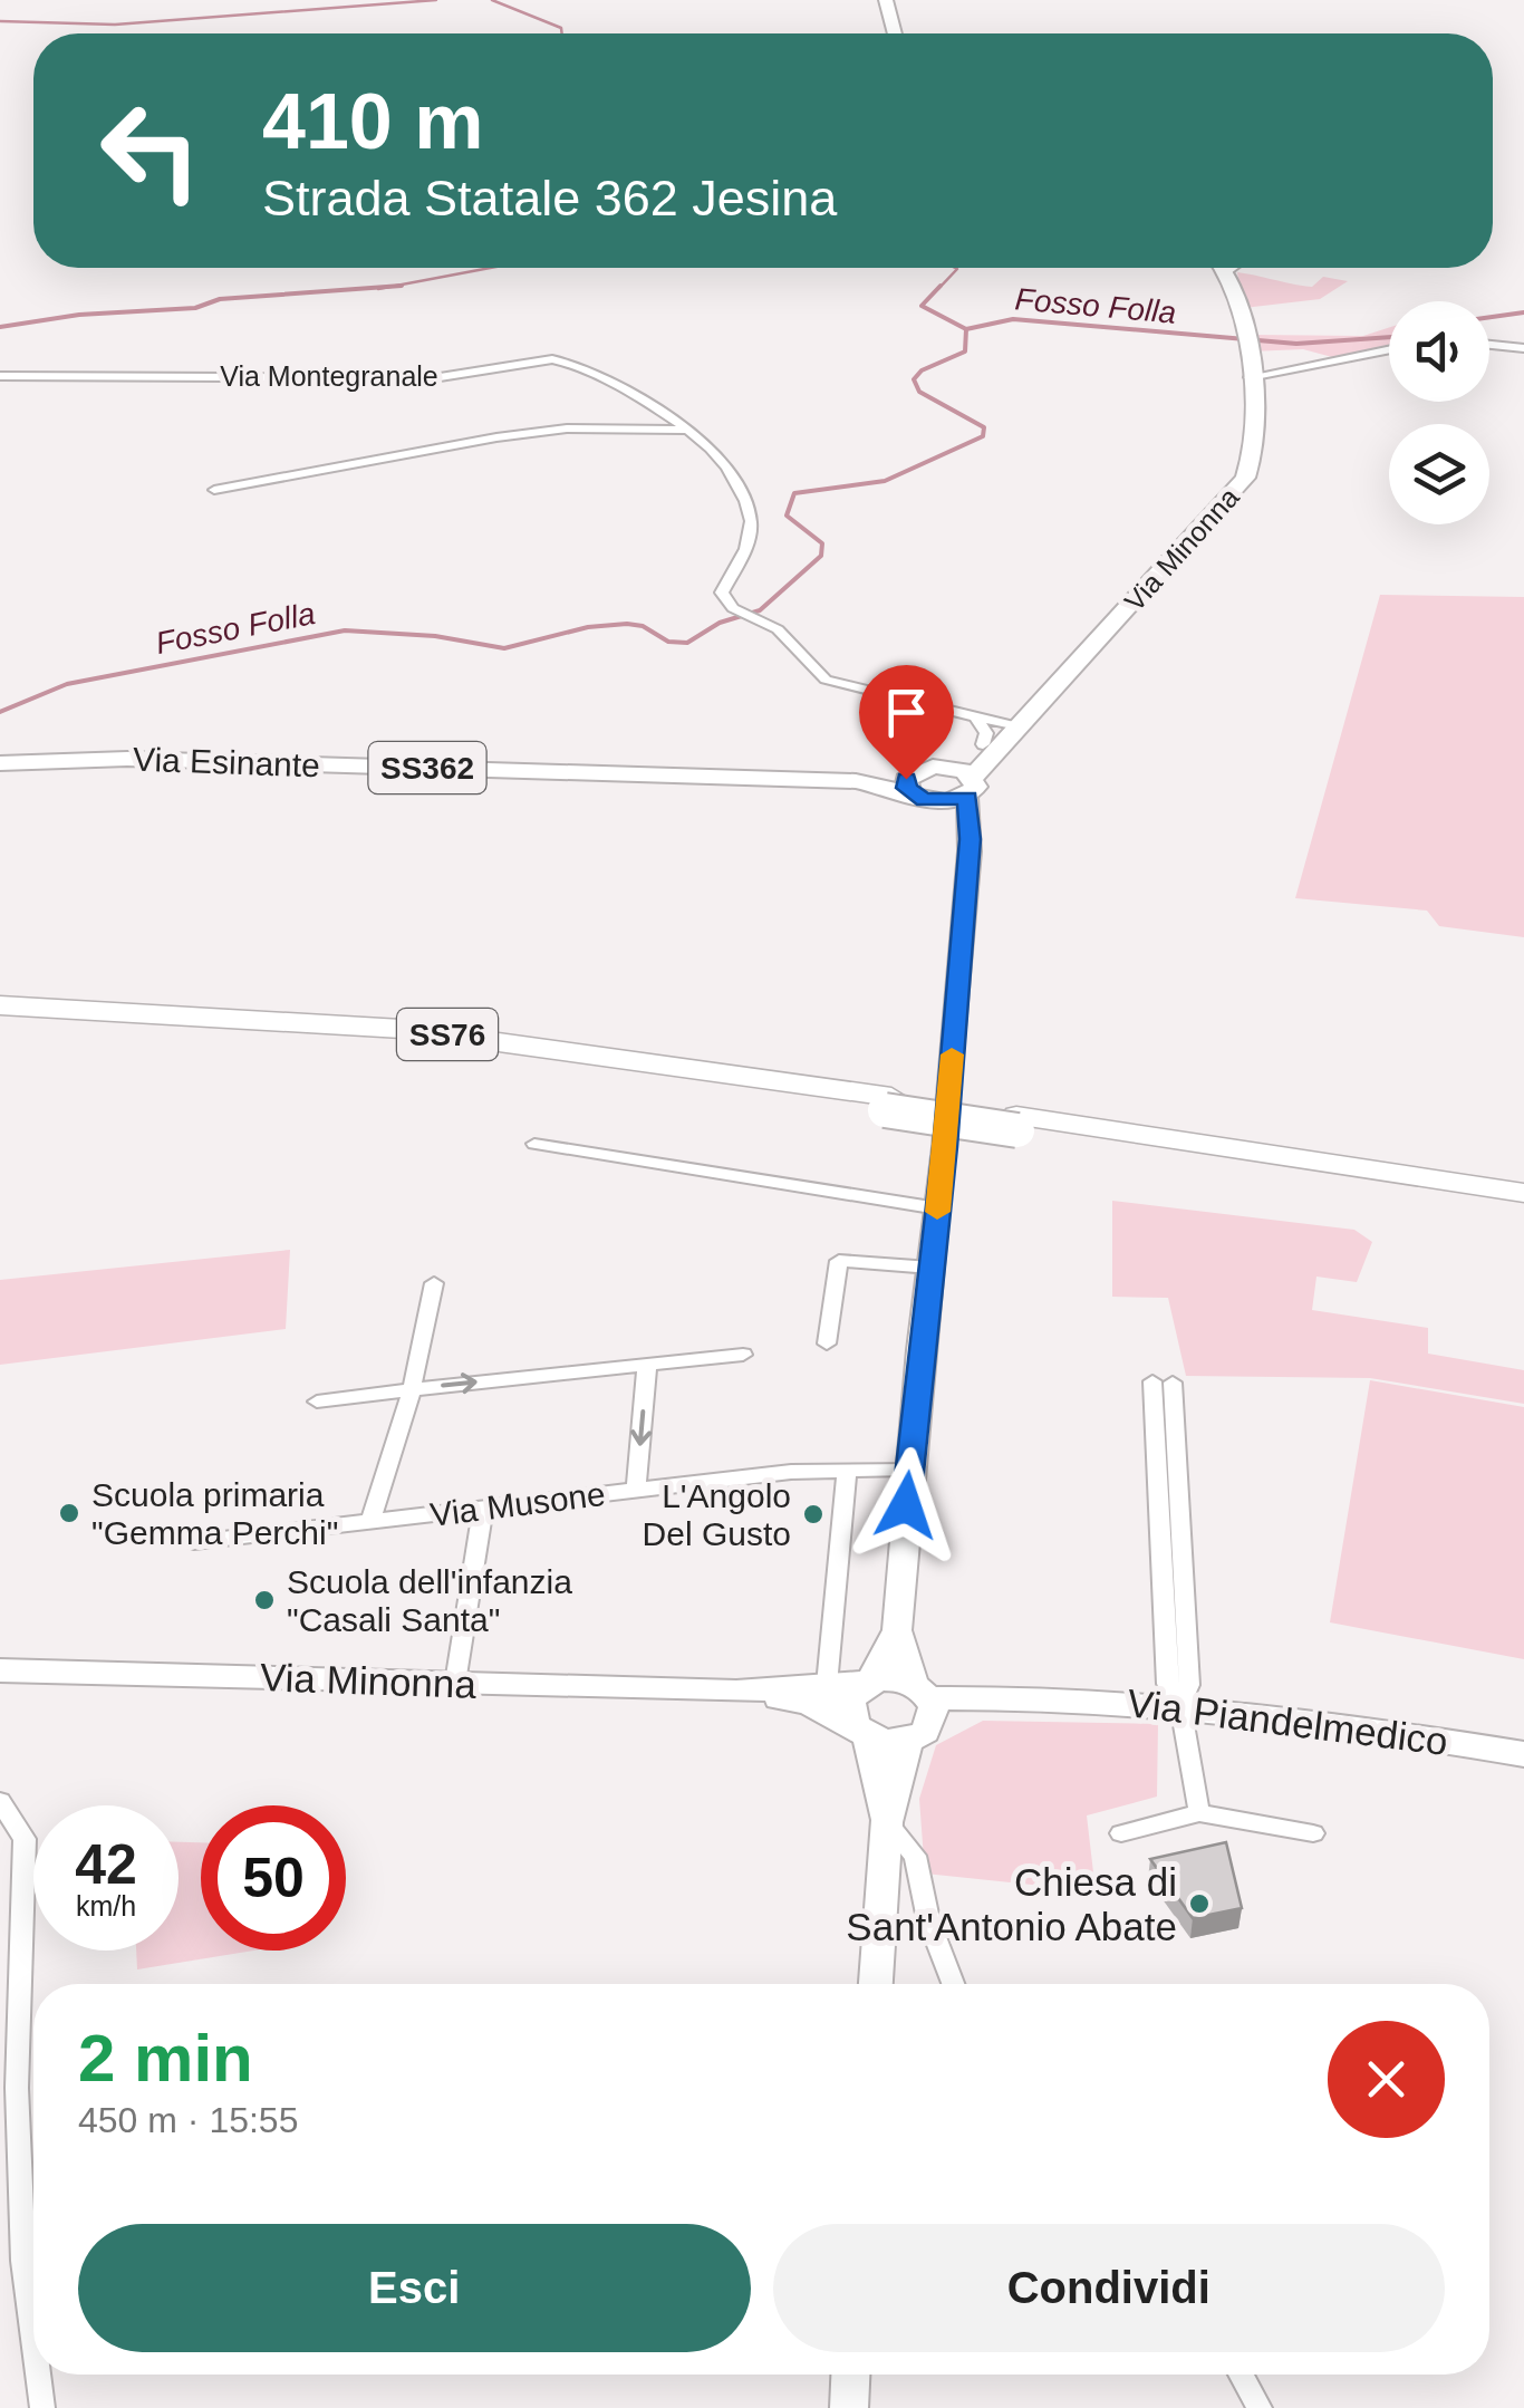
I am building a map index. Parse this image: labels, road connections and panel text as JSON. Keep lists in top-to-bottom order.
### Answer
{
  "streets": {
    "highway": ["SS76"],
    "main road": [
      "Via Minonna",
      "Via Esinante",
      "SS362",
      "Via Piandelmedico"
    ],
    "street": ["Via Montegranale", "Via Musone"]
  },
  "crossings": [
    ["Via Montegranale", "Via Minonna"],
    ["Via Minonna", "Via Esinante"],
    ["Via Minonna", "SS362"],
    ["Via Minonna", "Via Piandelmedico"],
    ["Via Esinante", "SS362"]
  ],
  "water": ["Fosso Folla"],
  "places": [
    "Scuola primaria \"Gemma Perchi\"",
    "L'Angolo Del Gusto",
    "Scuola dell'infanzia \"Casali Santa\"",
    "Chiesa di Sant'Antonio Abate"
  ],
  "page": {
    "turn": ["410 m", "Strada Statale 362 Jesina"],
    "speed": "42 km/h",
    "limit": "50",
    "heading": ["2 min", "450 m · 15:55"],
    "buttons": ["Esci", "Condividi"]
  }
}
